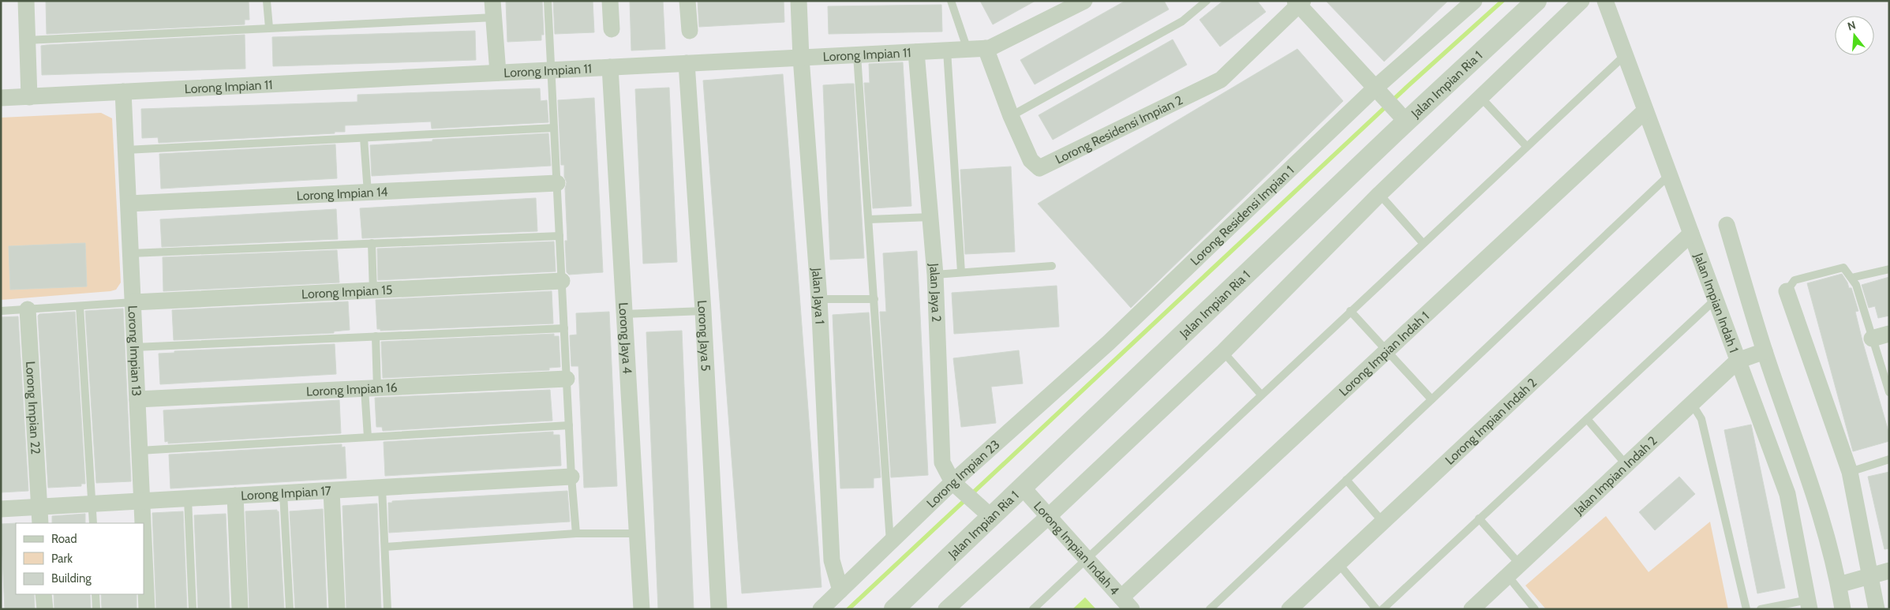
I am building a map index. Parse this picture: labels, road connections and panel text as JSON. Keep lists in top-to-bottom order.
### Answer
{
  "streets": {
    "street": [
      "Lorong Impian 11",
      "Jalan Impian Ria 1",
      "Lorong Residensi Impian 2",
      "Lorong Impian 14",
      "Lorong Residensi Impian 1",
      "Lorong Impian 15",
      "Jalan Jaya 2",
      "Jalan Jaya 1",
      "Jalan Impian Indah 1",
      "Lorong Jaya 5",
      "Lorong Jaya 4",
      "Lorong Impian 13",
      "Lorong Impian Indah 1",
      "Lorong Impian 16",
      "Lorong Impian 22",
      "Lorong Impian Indah 2",
      "Lorong Impian 23",
      "Jalan Impian Indah 2",
      "Lorong Impian 17",
      "Lorong Impian Indah 4"
    ]
  },
  "crossings": [
    ["Lorong Impian 11", "Lorong Residensi Impian 2"],
    ["Lorong Impian 11", "Jalan Jaya 2"],
    ["Lorong Impian 11", "Jalan Jaya 1"],
    ["Lorong Impian 11", "Lorong Jaya 5"],
    ["Lorong Impian 11", "Lorong Jaya 4"],
    ["Lorong Impian 11", "Lorong Impian 13"],
    ["Jalan Impian Ria 1", "Jalan Jaya 2"],
    ["Jalan Impian Ria 1", "Lorong Impian Indah 4"],
    ["Lorong Impian 14", "Lorong Impian 13"],
    ["Lorong Residensi Impian 1", "Lorong Impian 23"],
    ["Lorong Impian 15", "Lorong Impian 13"],
    ["Jalan Jaya 2", "Lorong Impian 23"],
    ["Jalan Jaya 1", "Lorong Impian 23"],
    ["Jalan Impian Indah 1", "Lorong Impian Indah 1"],
    ["Jalan Impian Indah 1", "Lorong Impian Indah 2"],
    ["Jalan Impian Indah 1", "Jalan Impian Indah 2"],
    ["Lorong Impian 13", "Lorong Impian 16"],
    ["Lorong Impian 13", "Lorong Impian 17"],
    ["Lorong Impian Indah 1", "Lorong Impian Indah 4"],
    ["Lorong Impian 22", "Lorong Impian 17"]
  ],
  "legend": ["Road", "Park", "Building"],
  "north": "top"
}
